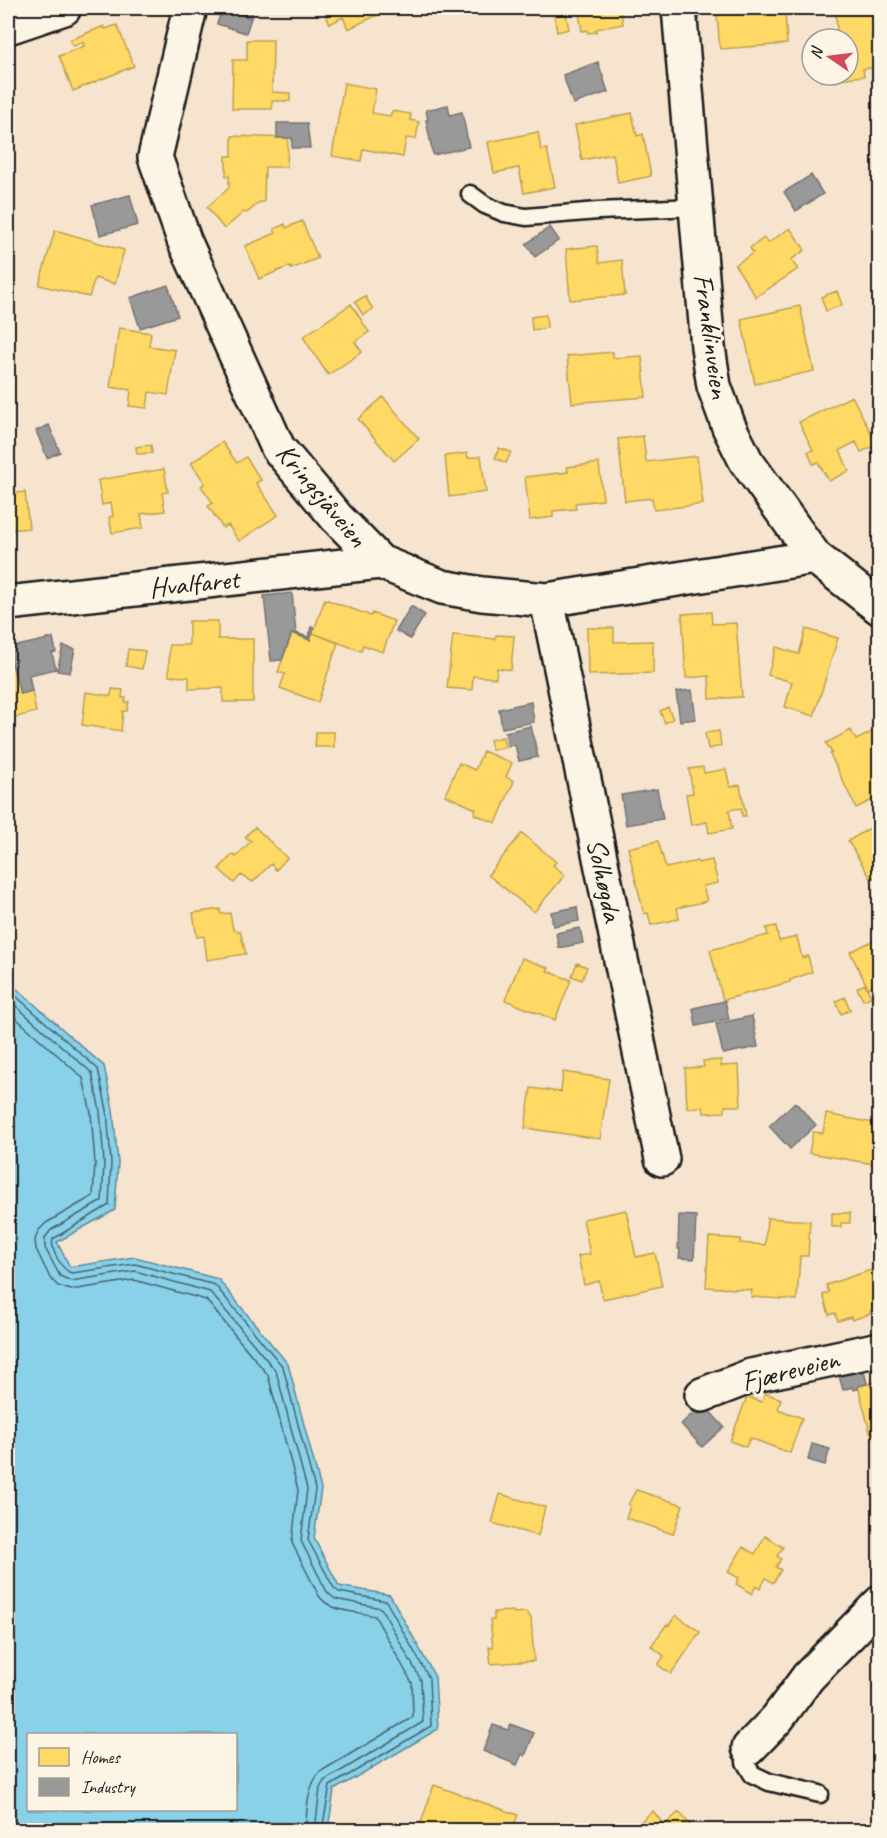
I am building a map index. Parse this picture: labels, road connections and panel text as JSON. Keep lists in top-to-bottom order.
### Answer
{
  "streets": {
    "street": [
      "Franklinveien",
      "Kringsjåveien",
      "Hvalfaret",
      "Solhøgda",
      "Fjæreveien"
    ]
  },
  "crossings": [
    ["Franklinveien", "Kringsjåveien"],
    ["Kringsjåveien", "Hvalfaret"],
    ["Kringsjåveien", "Solhøgda"]
  ],
  "legend": ["Homes", "Industry"],
  "north": "left"
}
